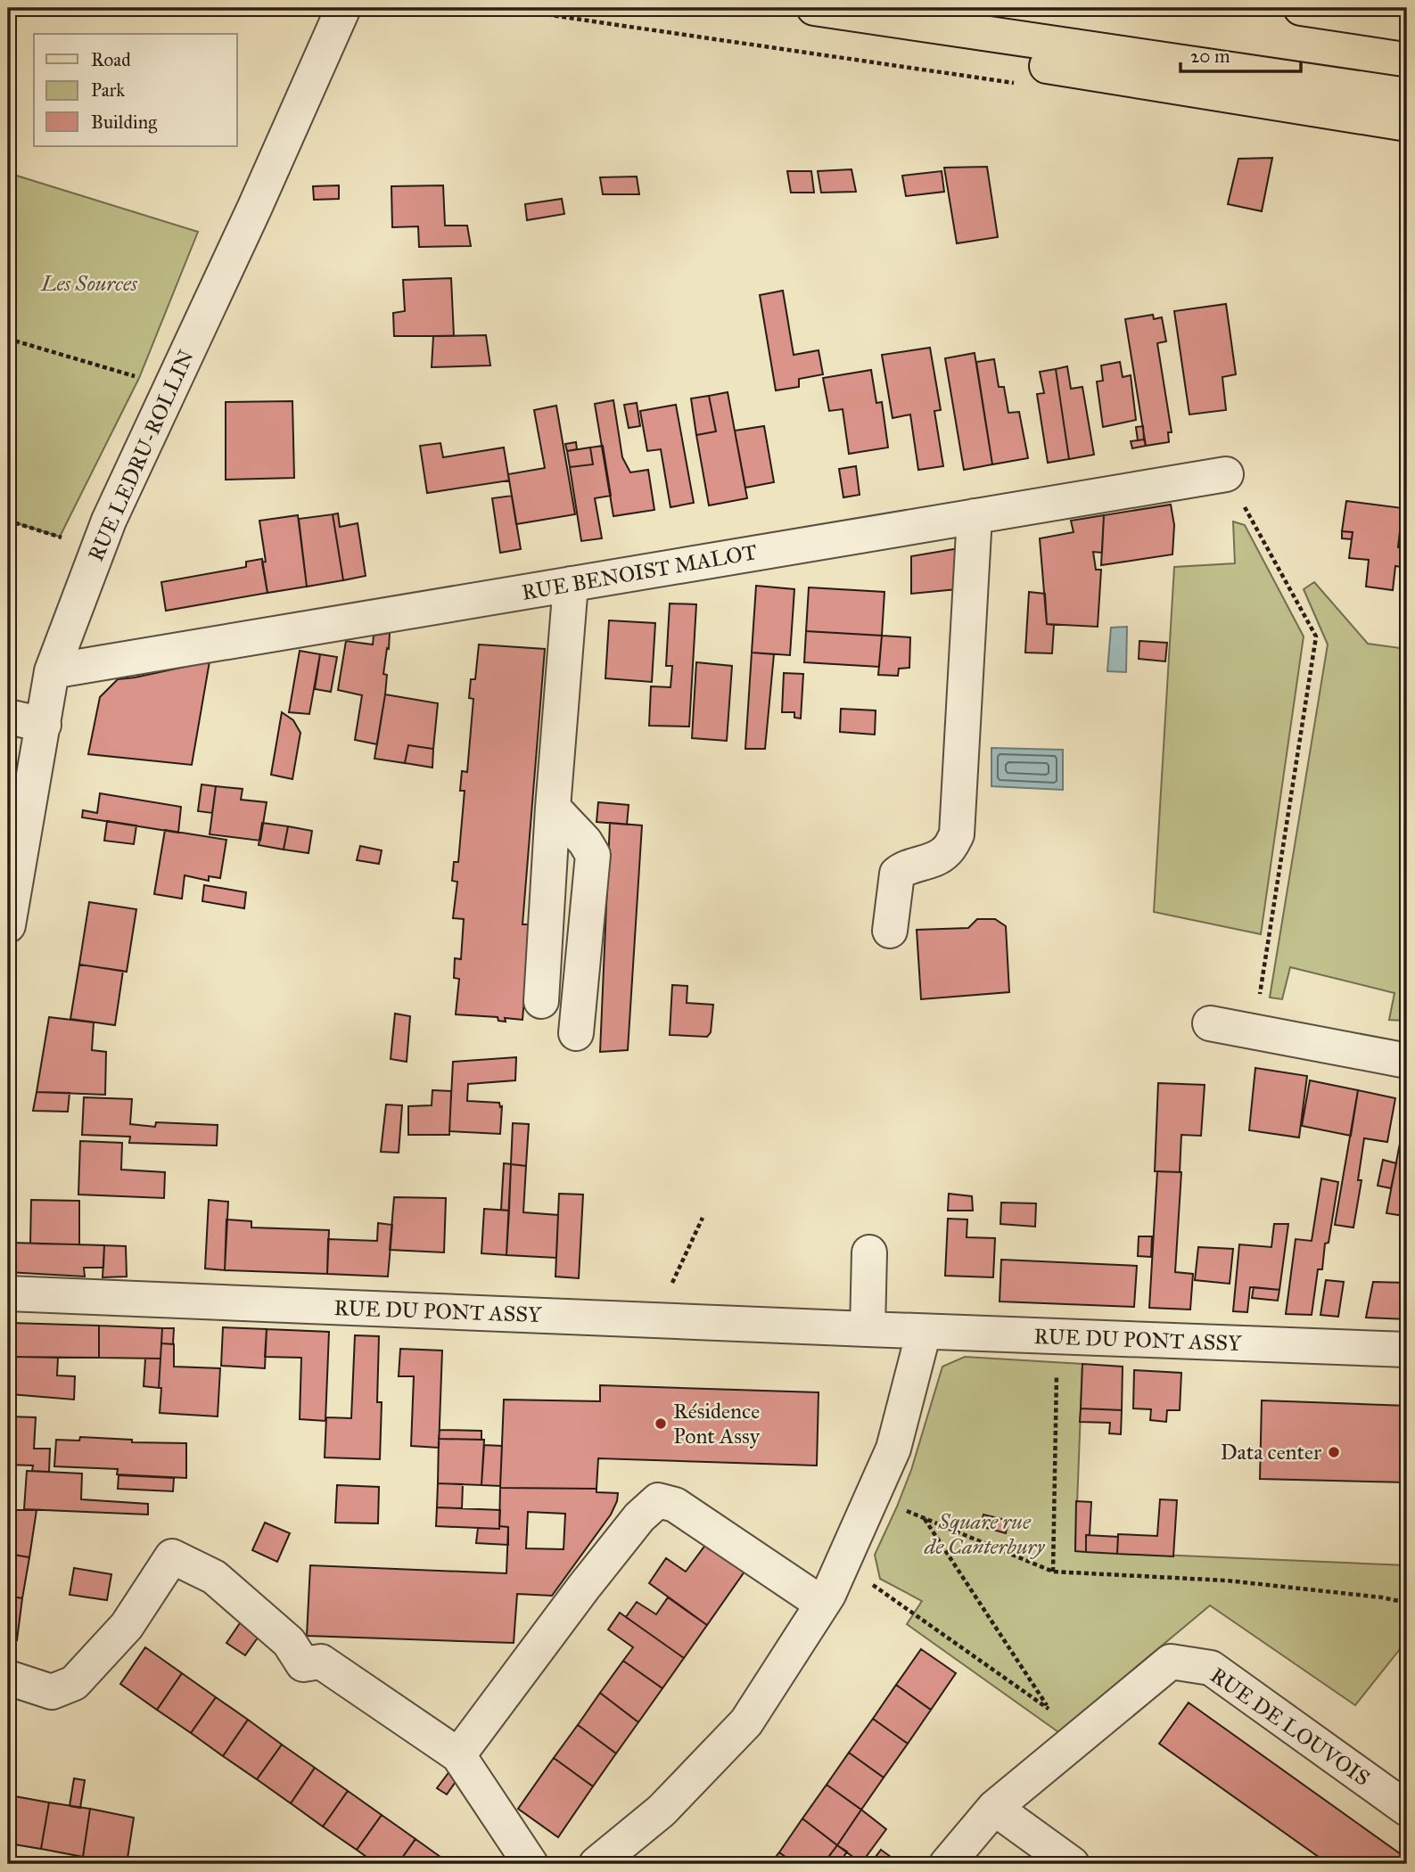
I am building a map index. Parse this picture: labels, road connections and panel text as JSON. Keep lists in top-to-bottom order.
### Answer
{
  "streets": {
    "street": [
      "RUE LEDRU-ROLLIN",
      "RUE BENOIST MALOT",
      "RUE DU PONT ASSY",
      "RUE DE LOUVOIS"
    ]
  },
  "crossings": [
    ["RUE LEDRU-ROLLIN", "RUE BENOIST MALOT"]
  ],
  "parks": ["Les Sources", "Square rue de Canterbury"],
  "places": ["Résidence Pont Assy", "Data center"],
  "legend": ["Road", "Park", "Building"],
  "scale_bar": "20 m"
}
